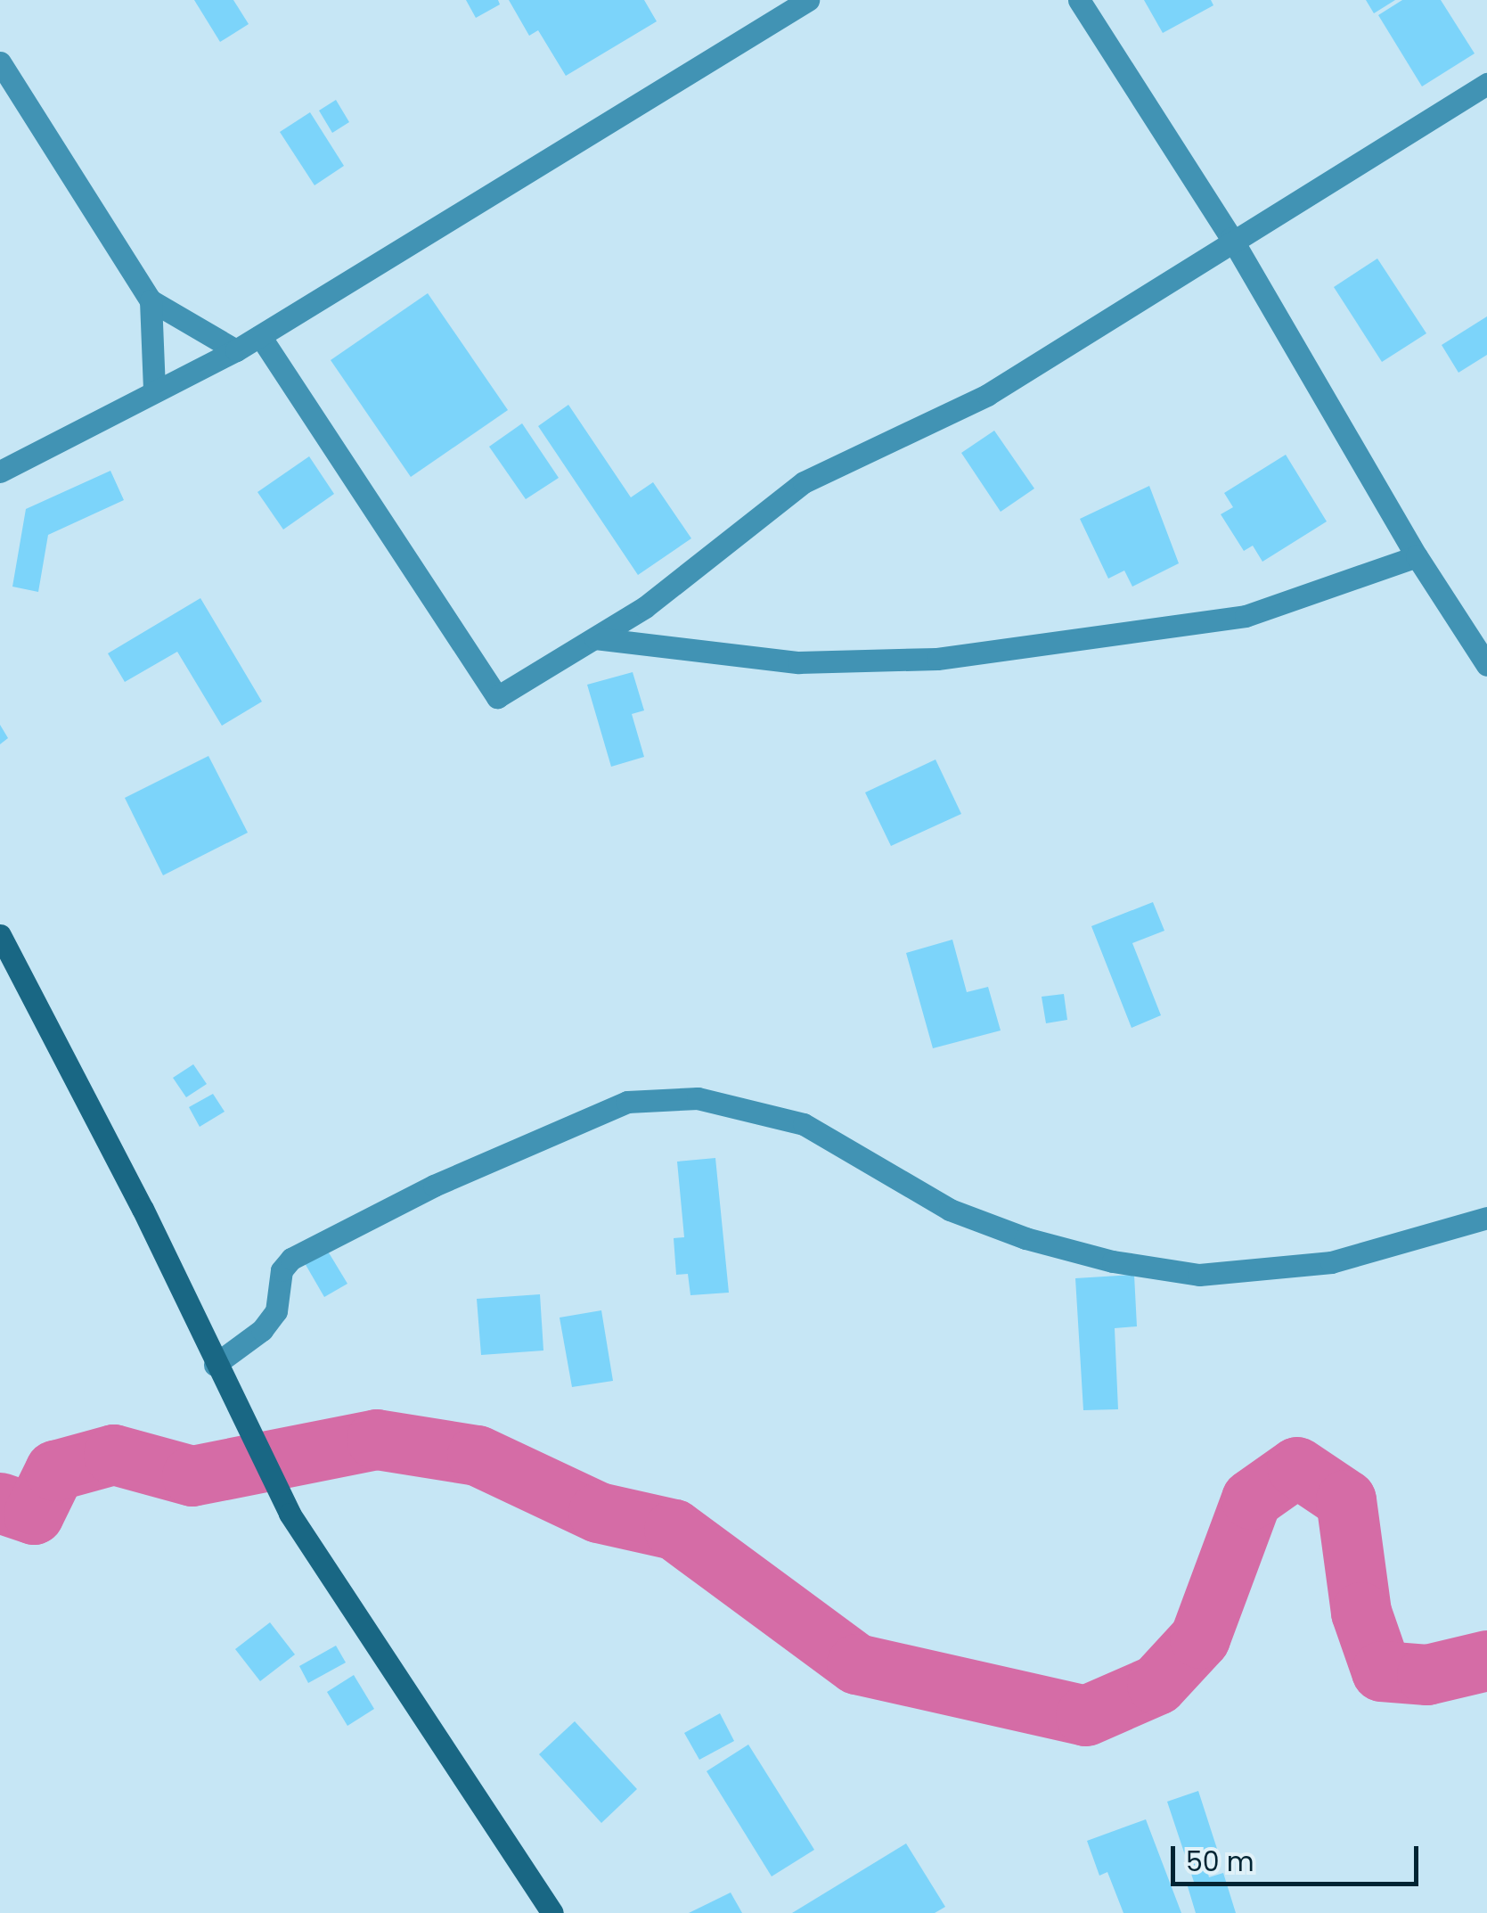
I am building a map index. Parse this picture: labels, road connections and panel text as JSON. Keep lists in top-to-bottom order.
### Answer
{
  "scale_bar": "50 m"
}
